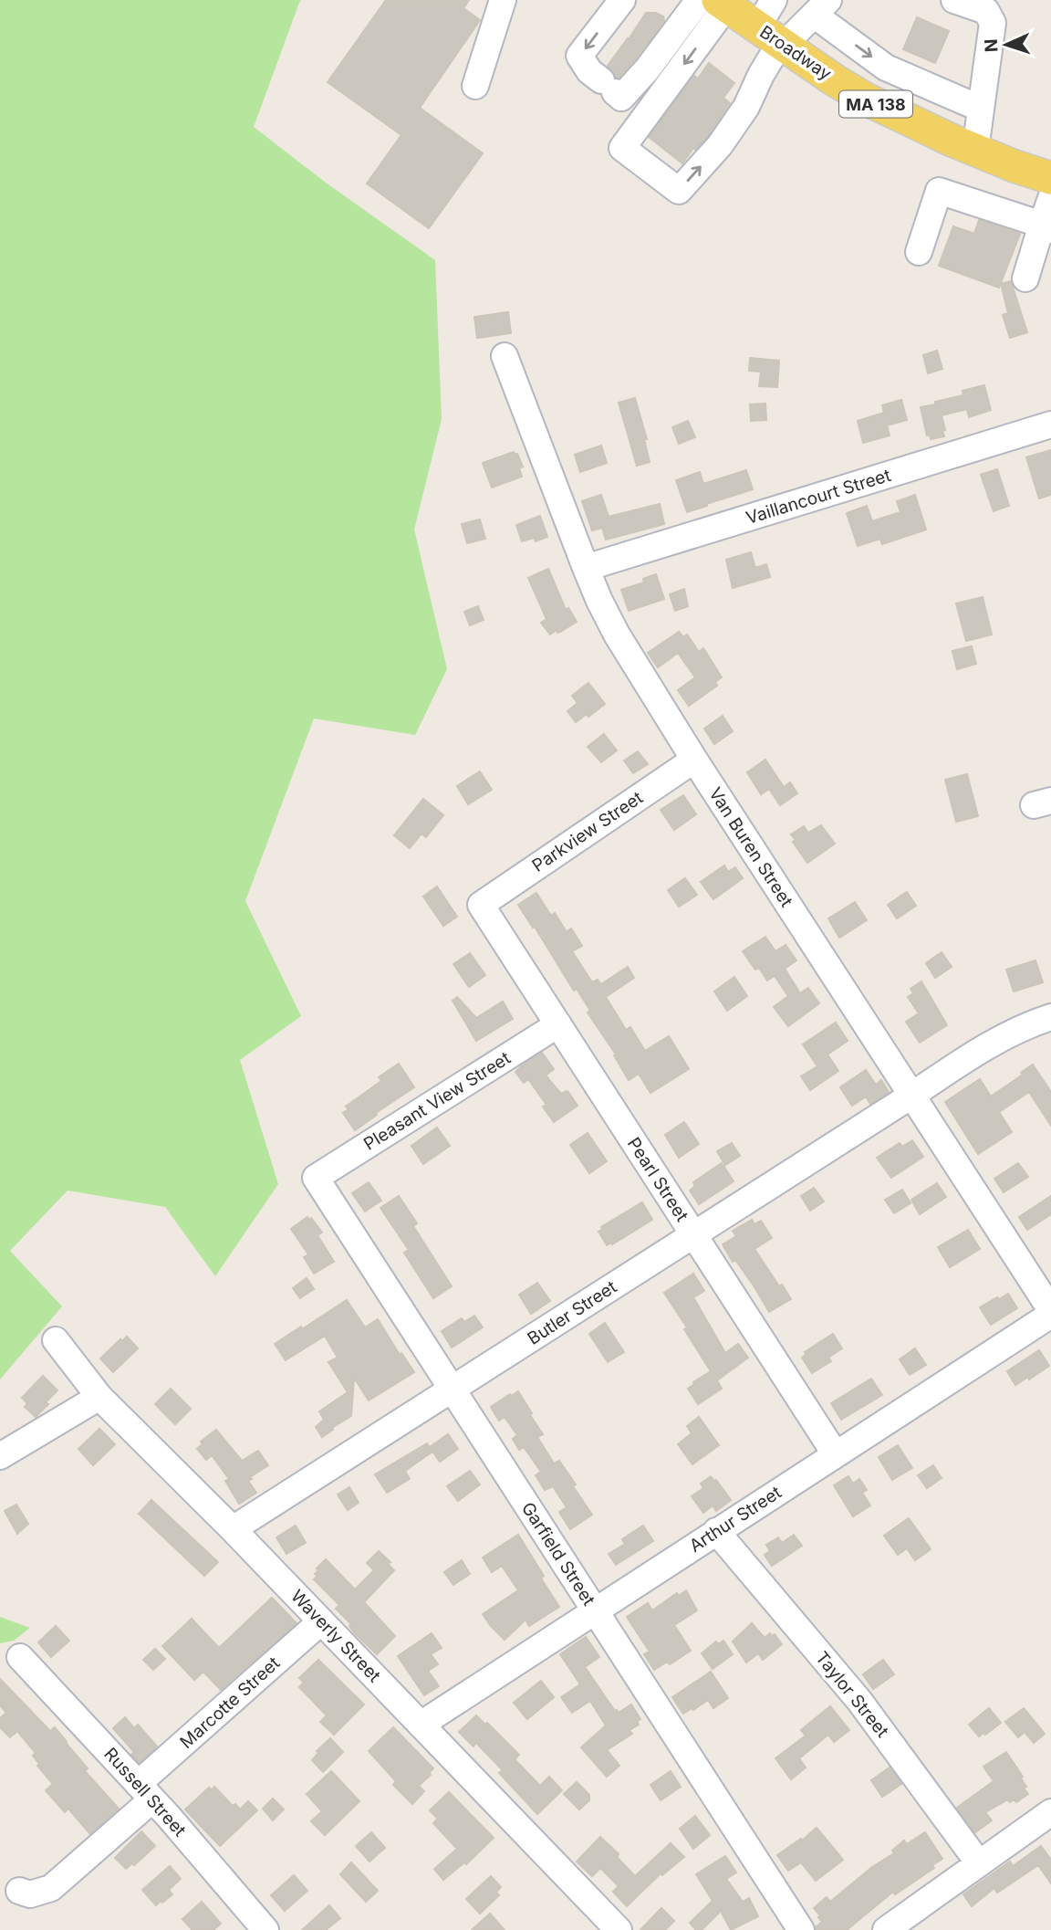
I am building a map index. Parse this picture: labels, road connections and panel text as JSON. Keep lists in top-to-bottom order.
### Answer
{
  "streets": {
    "main road": ["Broadway", "MA 138"],
    "street": [
      "Vaillancourt Street",
      "Parkview Street",
      "Van Buren Street",
      "Pleasant View Street",
      "Pearl Street",
      "Butler Street",
      "Arthur Street",
      "Garfield Street",
      "Waverly Street",
      "Taylor Street",
      "Marcotte Street",
      "Russell Street"
    ]
  },
  "crossings": [
    ["Vaillancourt Street", "Van Buren Street"],
    ["Parkview Street", "Van Buren Street"],
    ["Parkview Street", "Pearl Street"],
    ["Van Buren Street", "Butler Street"],
    ["Van Buren Street", "Arthur Street"],
    ["Pleasant View Street", "Pearl Street"],
    ["Pleasant View Street", "Garfield Street"],
    ["Pearl Street", "Butler Street"],
    ["Pearl Street", "Arthur Street"],
    ["Butler Street", "Garfield Street"],
    ["Butler Street", "Waverly Street"],
    ["Arthur Street", "Garfield Street"],
    ["Arthur Street", "Waverly Street"],
    ["Arthur Street", "Taylor Street"],
    ["Waverly Street", "Marcotte Street"],
    ["Marcotte Street", "Russell Street"]
  ],
  "north": "left"
}
